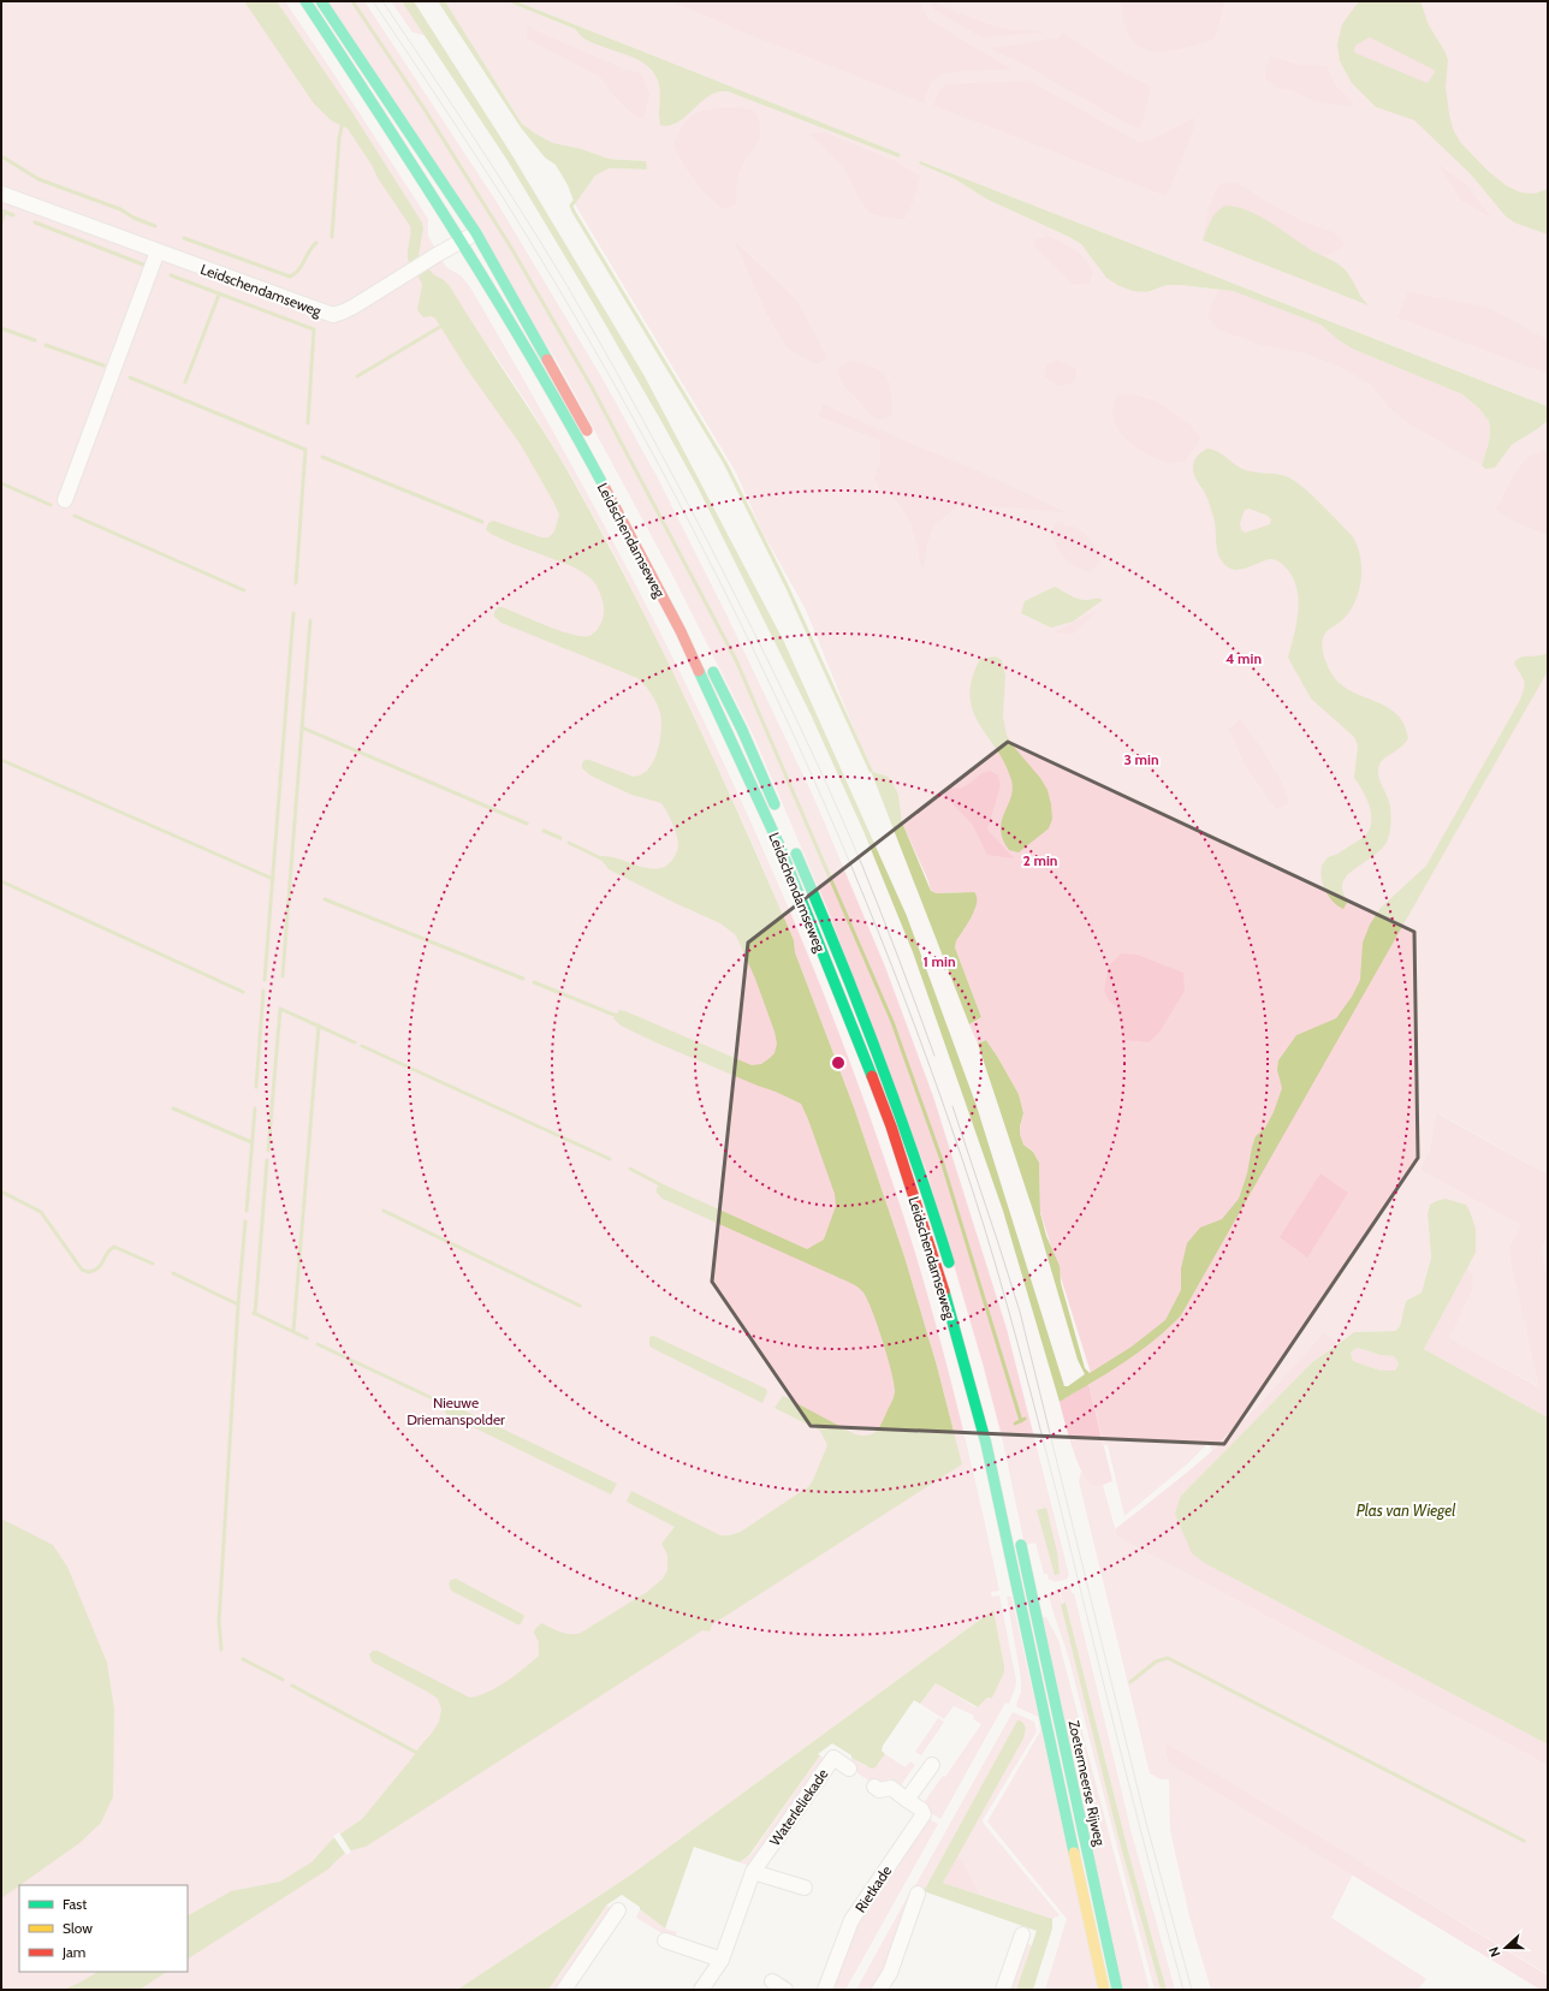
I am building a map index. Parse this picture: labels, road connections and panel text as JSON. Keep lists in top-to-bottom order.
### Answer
{
  "streets": {
    "main road": ["Leidschendamseweg", "Zoetermeerse Rijweg"],
    "street": ["Waterleliekade", "Rietkade"]
  },
  "crossings": [
    ["Leidschendamseweg", "Zoetermeerse Rijweg"]
  ],
  "water": ["Plas van Wiegel"],
  "parks": ["Nieuwe Driemanspolder"],
  "legend": ["Fast", "Slow", "Jam"],
  "north": "left",
  "rings": [
    "4 min",
    "3 min",
    "2 min",
    "1 min"
  ]
}
